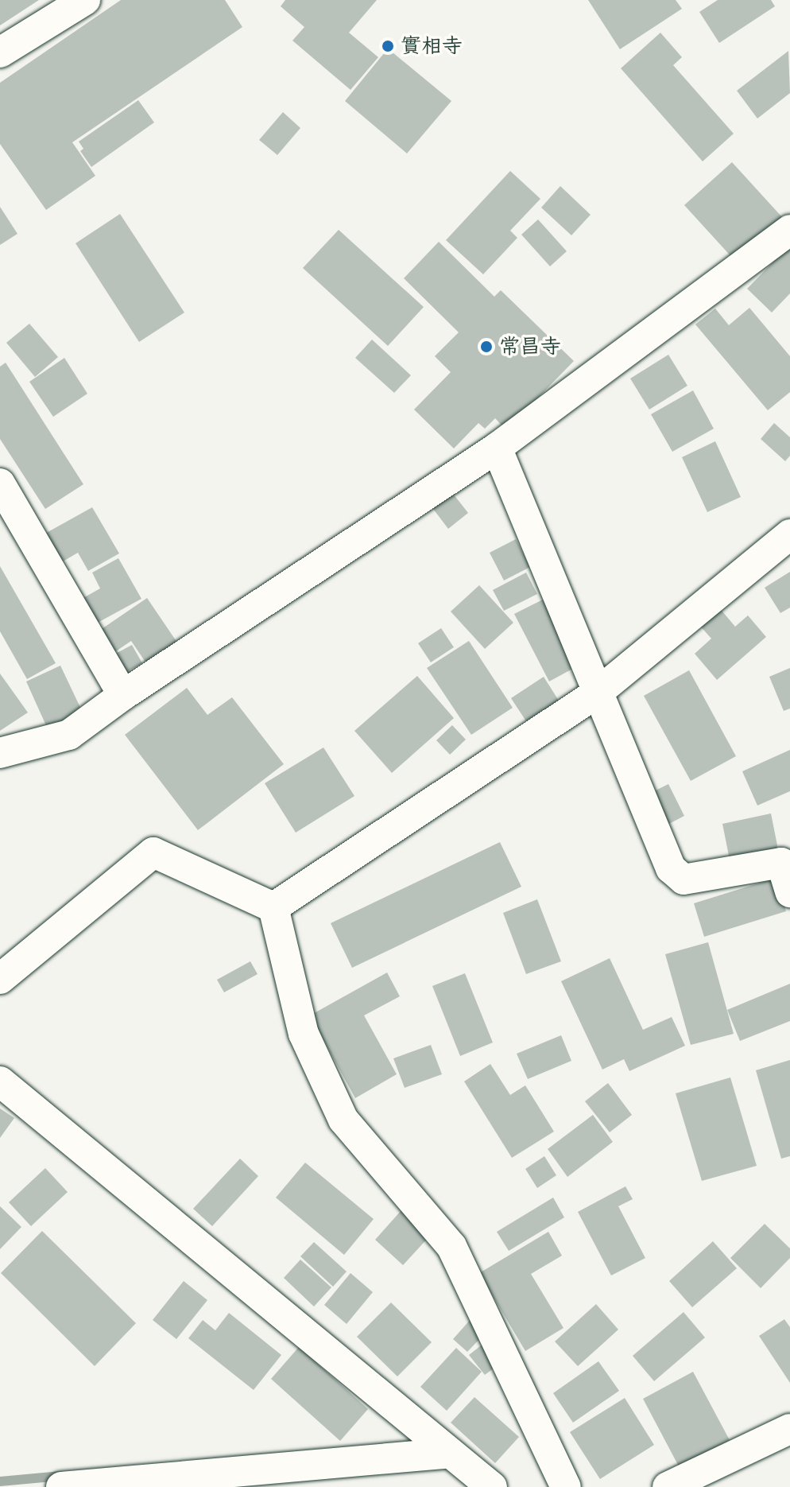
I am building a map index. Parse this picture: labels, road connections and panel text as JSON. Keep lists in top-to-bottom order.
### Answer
{
  "places": ["實相寺", "常昌寺"]
}
